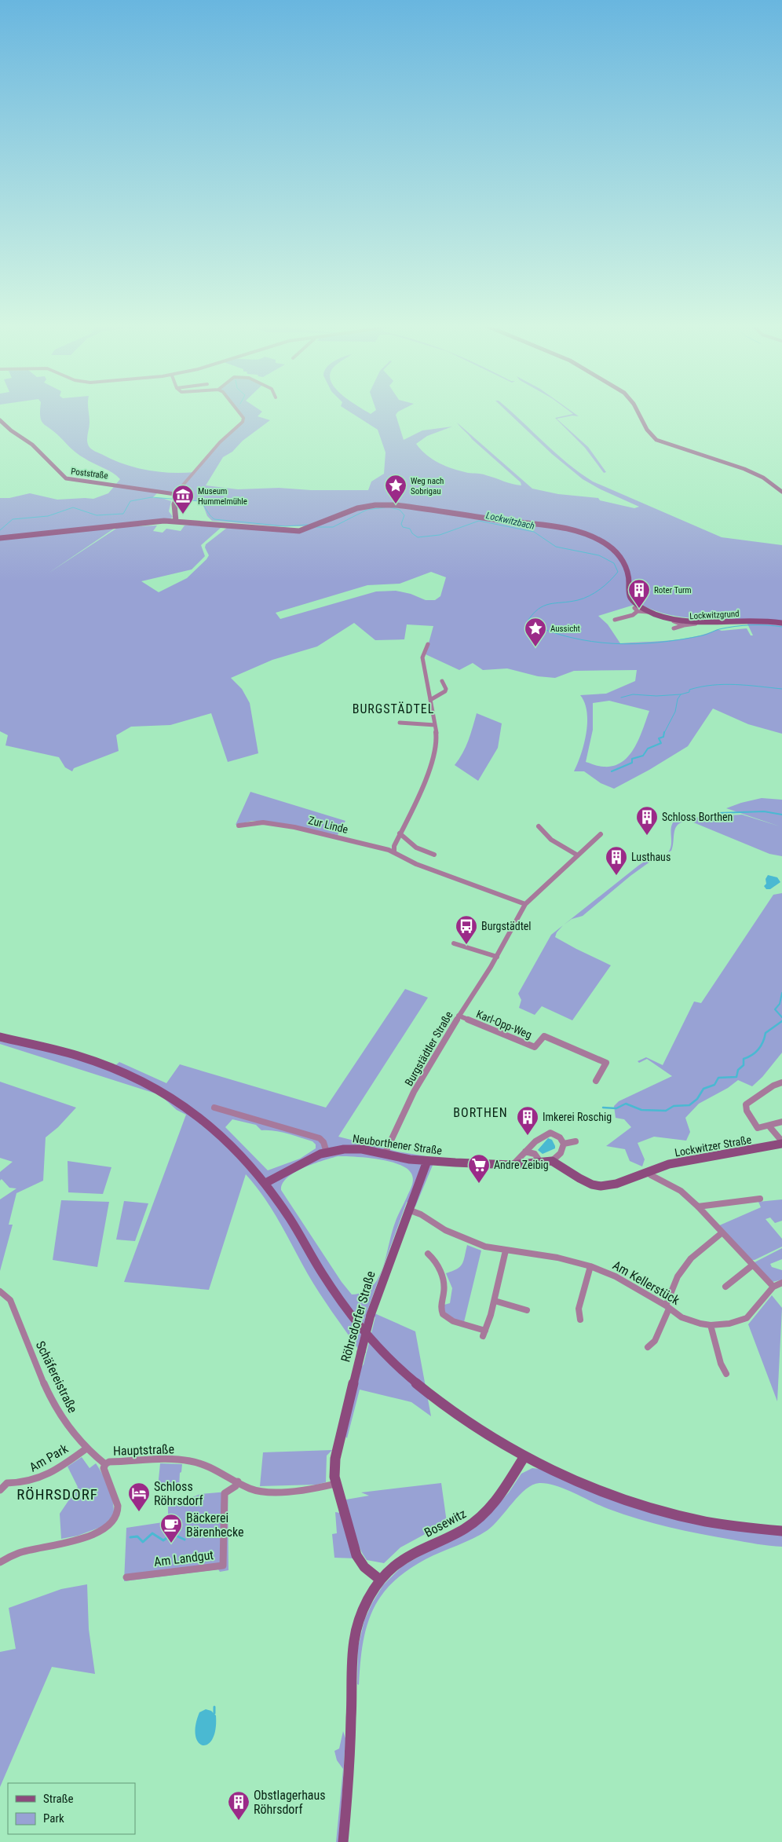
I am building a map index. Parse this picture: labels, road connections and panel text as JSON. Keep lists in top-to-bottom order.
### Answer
{
  "streets": {
    "main road": [
      "Poststraße",
      "Neuborthener Straße",
      "Lockwitzer Straße",
      "Röhrsdorfer Straße",
      "Bosewitz"
    ],
    "street": [
      "Lockwitzgrund",
      "Zur Linde",
      "Karl-Opp-Weg",
      "Burgstädtler Straße",
      "Am Kellerstück",
      "Schäfereistraße",
      "Hauptstraße",
      "Am Park",
      "Am Landgut"
    ]
  },
  "crossings": [
    ["Karl-Opp-Weg", "Burgstädtler Straße"],
    ["Burgstädtler Straße", "Neuborthener Straße"],
    ["Neuborthener Straße", "Röhrsdorfer Straße"],
    ["Am Kellerstück", "Röhrsdorfer Straße"],
    ["Röhrsdorfer Straße", "Hauptstraße"],
    ["Röhrsdorfer Straße", "Bosewitz"],
    ["Schäfereistraße", "Hauptstraße"],
    ["Schäfereistraße", "Am Park"],
    ["Hauptstraße", "Am Landgut"]
  ],
  "districts": ["BURGSTÄDTEL", "BORTHEN", "RÖHRSDORF"],
  "water": ["Lockwitzbach"],
  "places": {
    "place": ["Weg nach Sobrigau", "Aussicht"],
    "museum": ["Museum Hummelmühle"],
    "building": [
      "Roter Turm",
      "Schloss Borthen",
      "Lusthaus",
      "Imkerei Roschig",
      "Obstlagerhaus Röhrsdorf"
    ],
    "bus stop": ["Burgstädtel"],
    "supermarket": ["Andre Zeibig"],
    "hotel": ["Schloss Röhrsdorf"],
    "cafe": ["Bäckerei Bärenhecke"]
  },
  "legend": ["Straße", "Park"]
}
